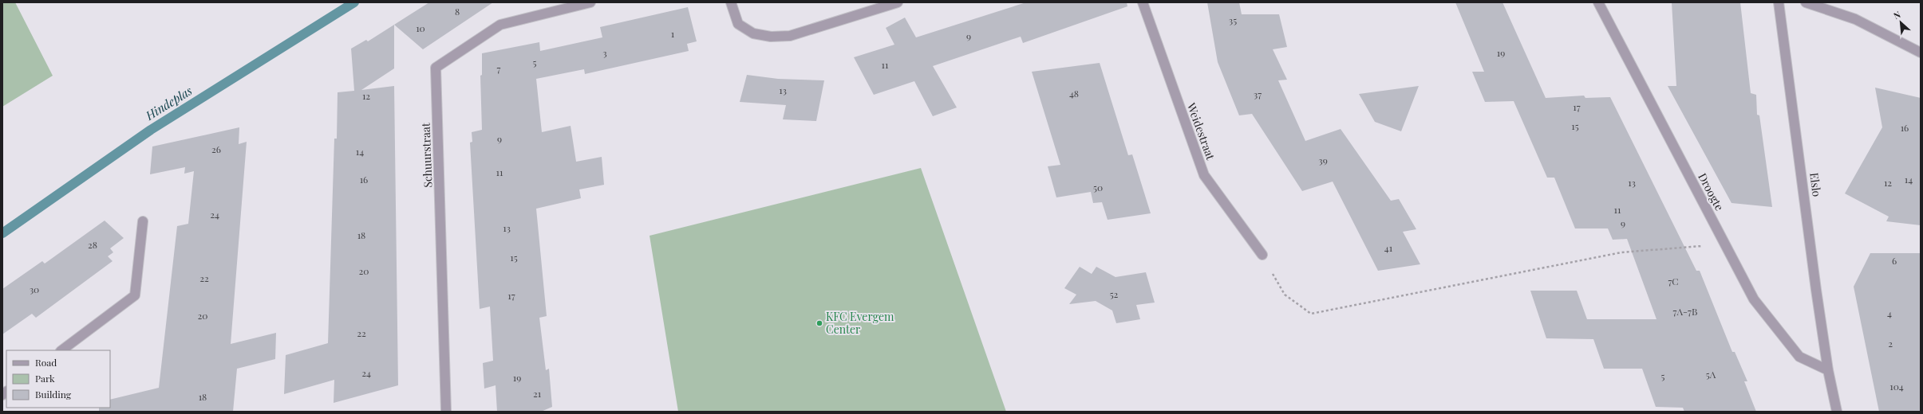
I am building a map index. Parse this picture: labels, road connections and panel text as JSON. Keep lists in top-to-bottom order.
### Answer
{
  "streets": {
    "street": [
      "Weidestraat",
      "Schuurstraat",
      "Elslo",
      "Droogte"
    ]
  },
  "crossings": [
    ["Elslo", "Droogte"]
  ],
  "water": ["Hindeplas"],
  "places": ["KFC Evergem Center"],
  "house_numbers": [
    "8",
    "35",
    "10",
    "1",
    "9",
    "3",
    "19",
    "5",
    "11",
    "7",
    "13",
    "48",
    "37",
    "12",
    "17",
    "15",
    "16",
    "9",
    "26",
    "14",
    "39",
    "11",
    "16",
    "14",
    "13",
    "12",
    "50",
    "11",
    "24",
    "9",
    "13",
    "18",
    "28",
    "41",
    "15",
    "6",
    "20",
    "22",
    "7C",
    "30",
    "52",
    "17",
    "7A-7B",
    "4",
    "20",
    "22",
    "2",
    "24",
    "5A",
    "5",
    "19",
    "104",
    "21",
    "18"
  ],
  "legend": ["Road", "Park", "Building"],
  "north": "top left"
}
